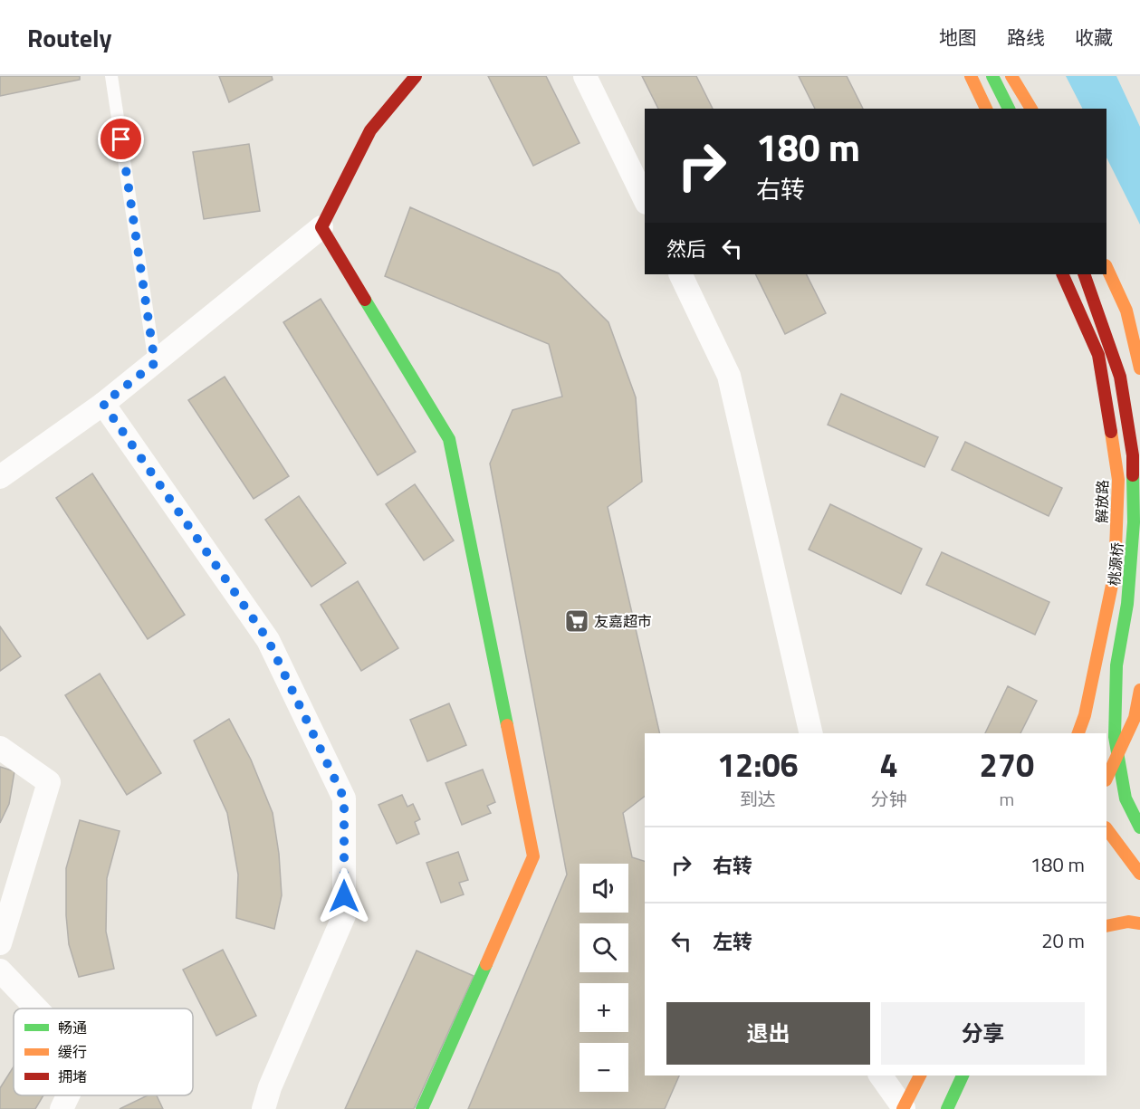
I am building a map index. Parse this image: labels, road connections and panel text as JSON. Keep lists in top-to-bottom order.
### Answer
{
  "streets": {
    "main road": ["解放路", "桃源桥"]
  },
  "places": {
    "supermarket": ["友嘉超市"]
  },
  "legend": ["畅通", "缓行", "拥堵"],
  "page": {
    "header": "Routely",
    "nav": ["地图", "路线", "收藏"],
    "turn": ["180 m", "右转"],
    "then": "然后",
    "eta": [
      "12:06",
      "到达",
      "4",
      "分钟",
      "270",
      "m"
    ],
    "list": [
      {
        "name": "右转",
        "value": "180 m"
      },
      {
        "name": "左转",
        "value": "20 m"
      }
    ],
    "map_buttons": ["+", "−"],
    "buttons": ["退出", "分享"]
  }
}
